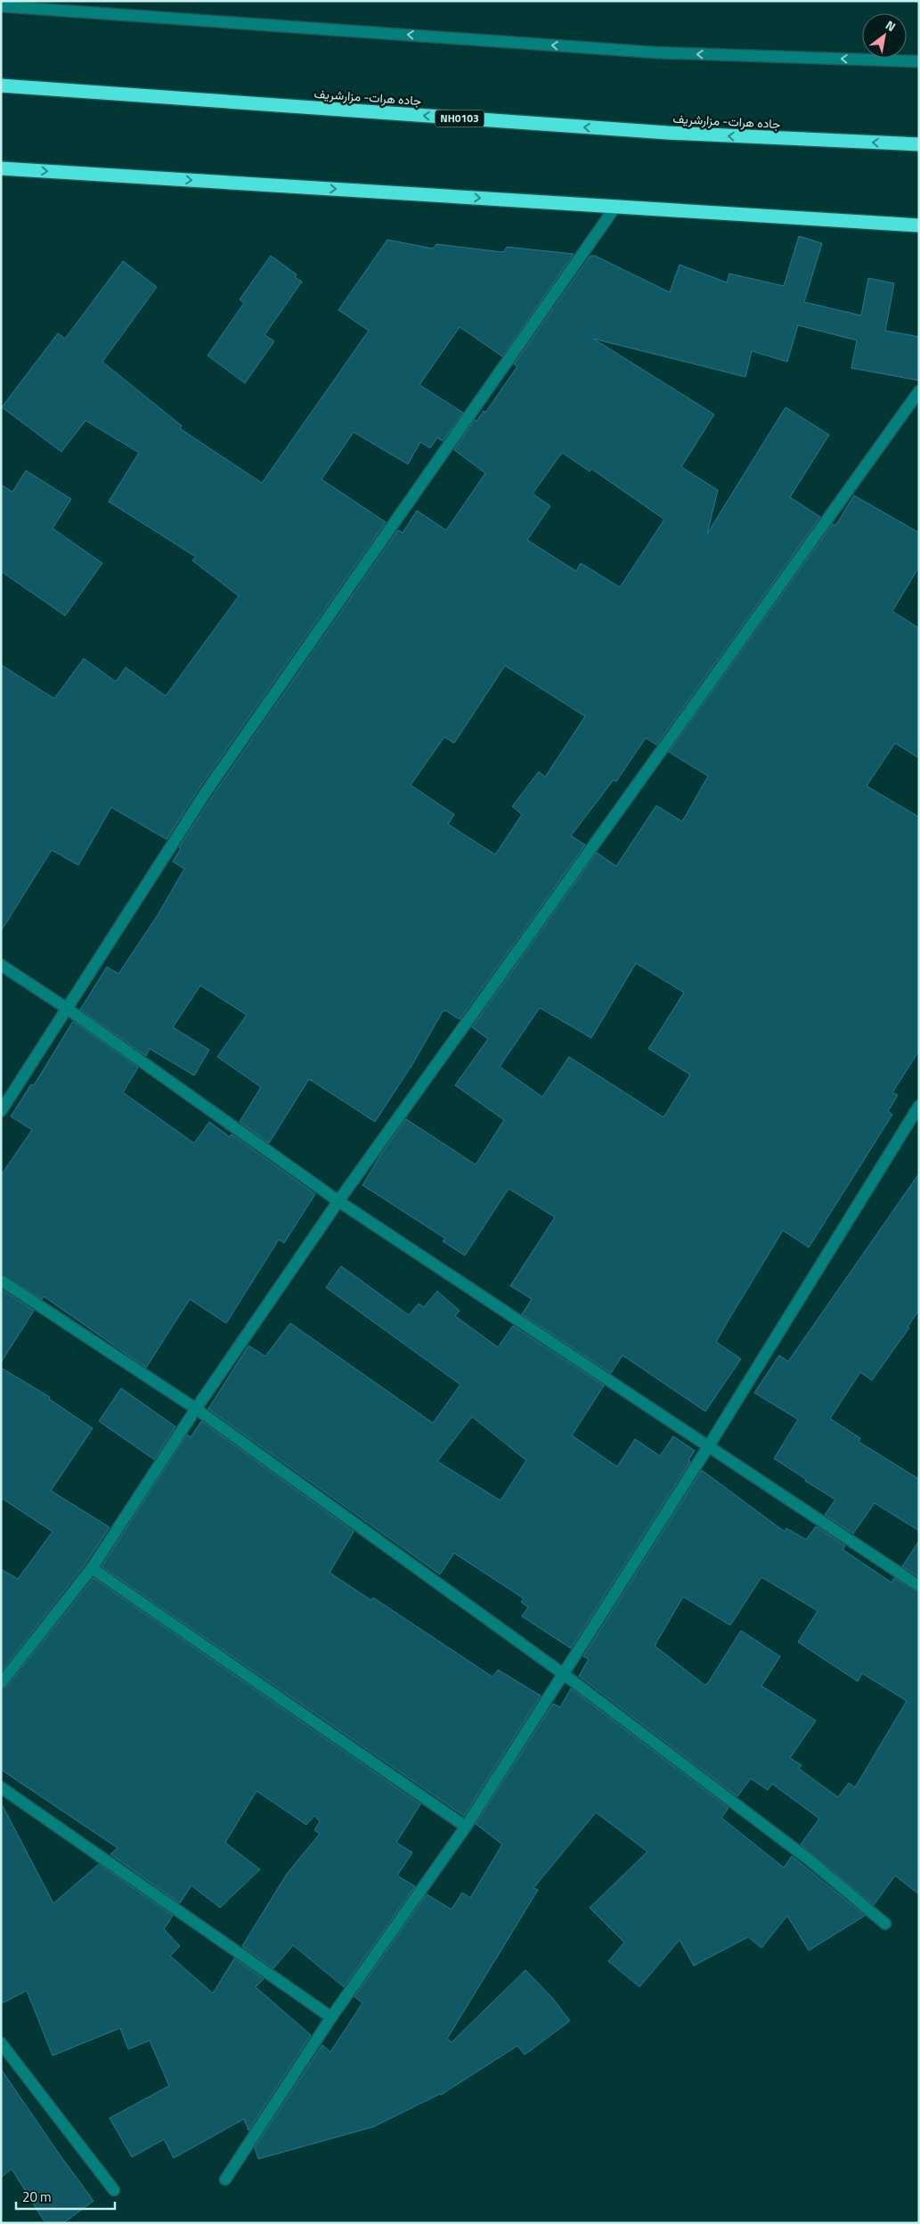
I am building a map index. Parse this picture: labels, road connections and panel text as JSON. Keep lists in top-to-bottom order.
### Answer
{
  "streets": {
    "highway": ["جاده هرات- مزارشریف", "NH0103"]
  },
  "scale_bar": "20 m",
  "north": "top right"
}
